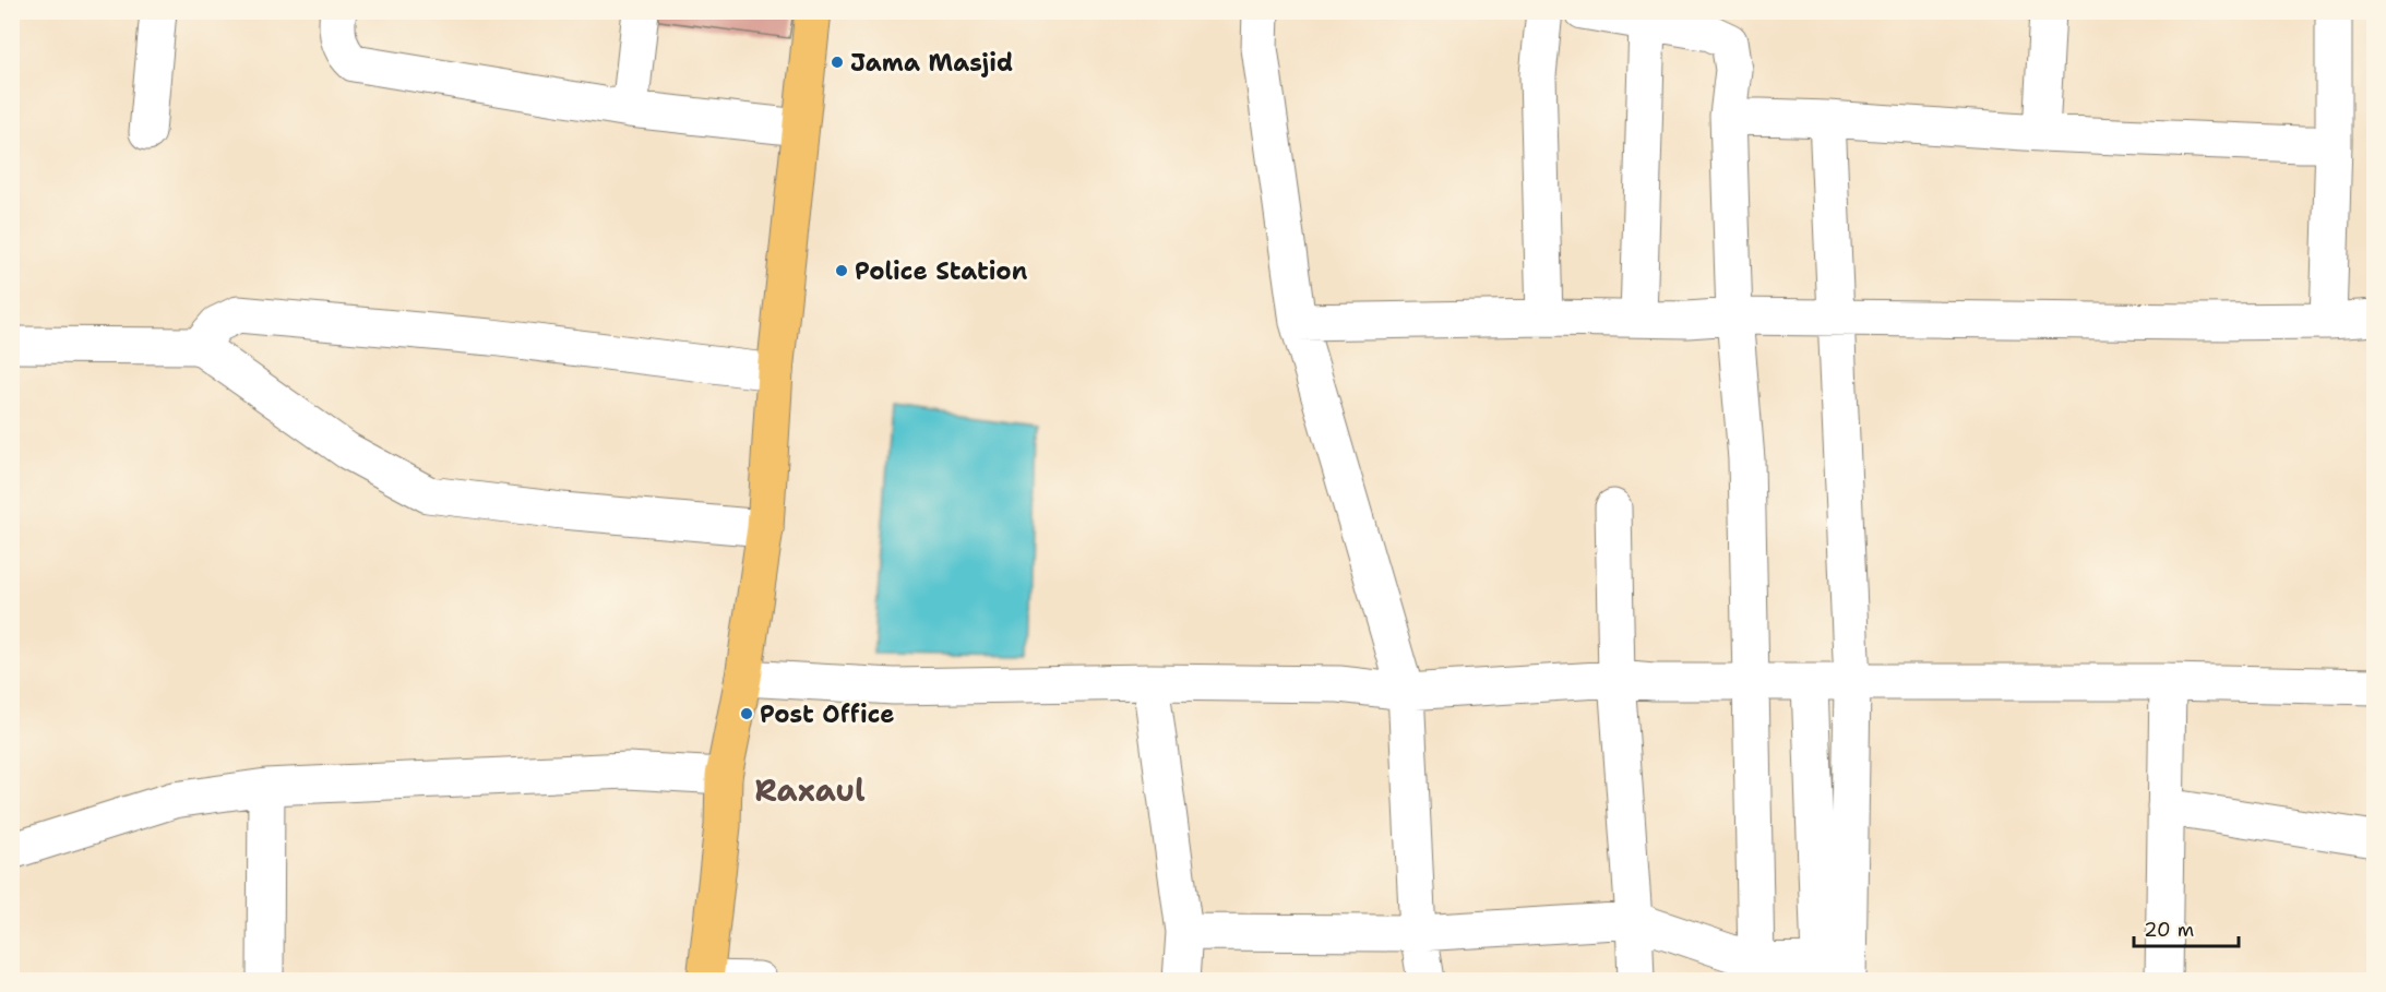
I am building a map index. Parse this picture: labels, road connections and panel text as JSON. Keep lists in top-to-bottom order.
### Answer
{
  "districts": ["Raxaul"],
  "places": ["Jama Masjid", "Police Station", "Post Office"],
  "scale_bar": "20 m"
}
